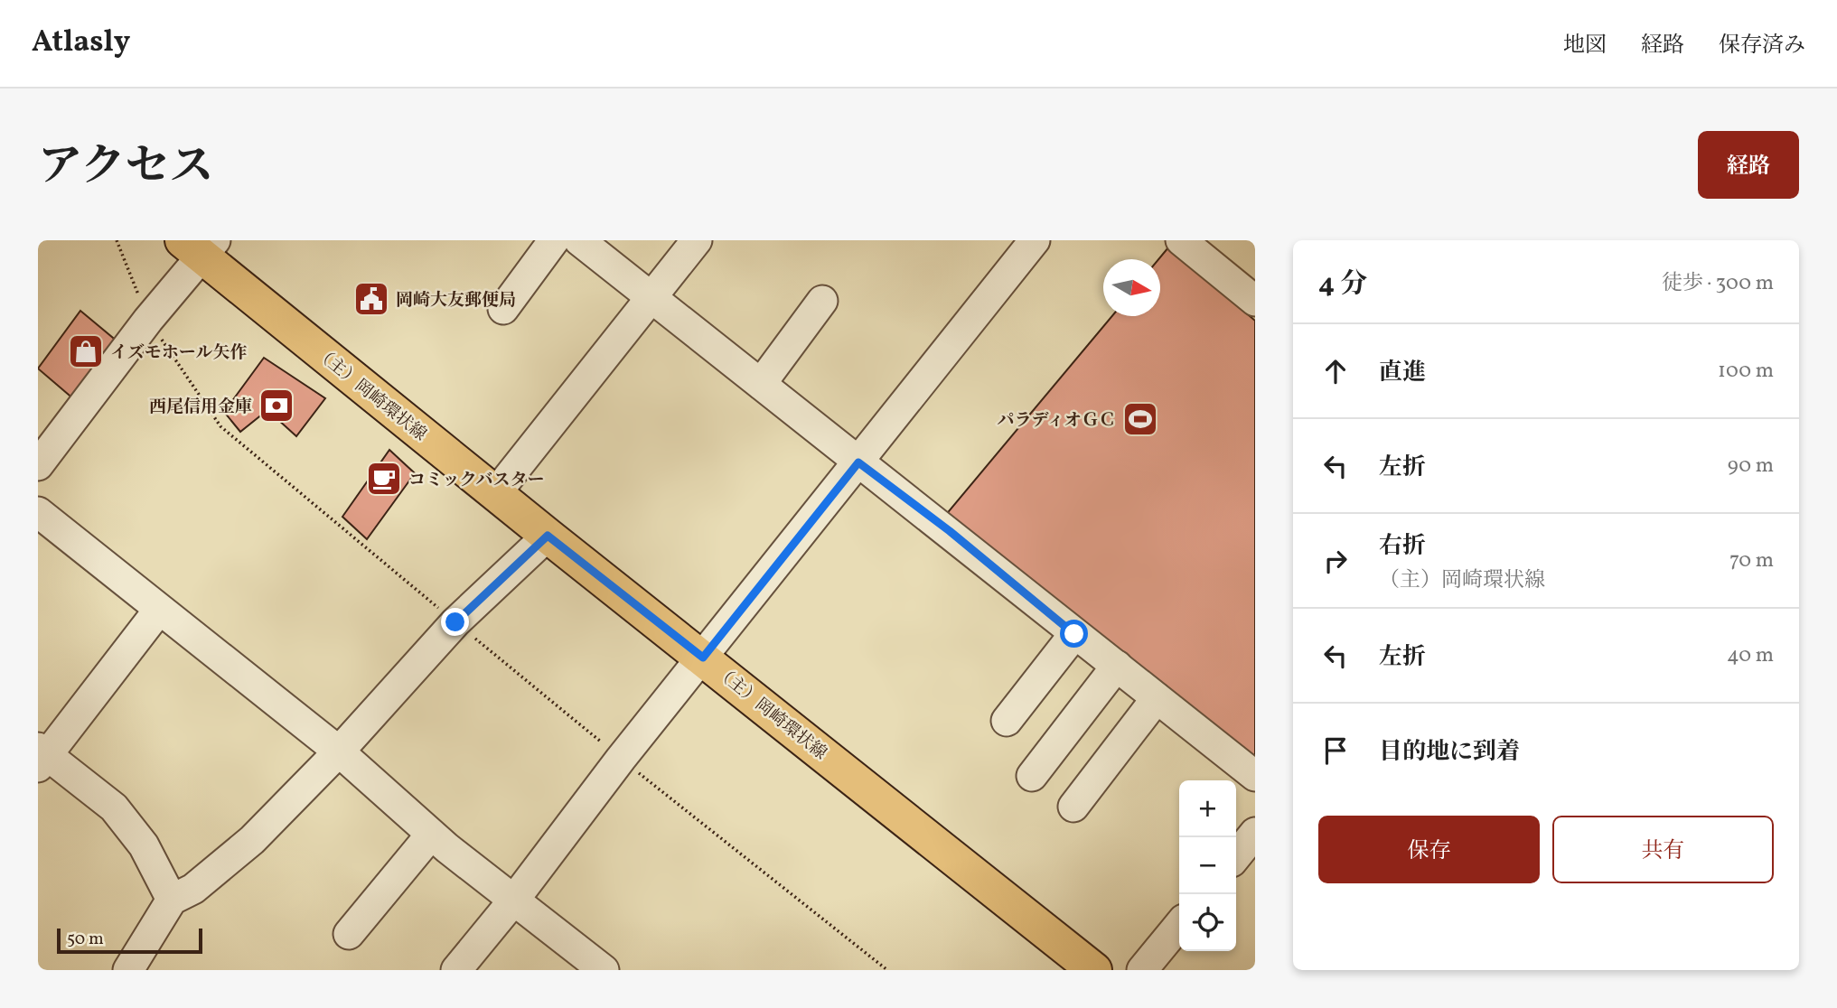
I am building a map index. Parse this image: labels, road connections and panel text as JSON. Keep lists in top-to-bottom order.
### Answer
{
  "streets": {
    "main road": ["（主）岡崎環状線"]
  },
  "places": {
    "public building": ["岡崎大友郵便局"],
    "shop": ["イズモホール矢作"],
    "bank": ["西尾信用金庫"],
    "sports": ["パラディオＧＣ"],
    "cafe": ["コミックバスター"]
  },
  "scale_bar": "50 m",
  "north": "right",
  "page": {
    "header": "Atlasly",
    "nav": ["地図", "経路", "保存済み"],
    "title": "アクセス",
    "buttons": [
      "経路",
      ["保存", "共有"]
    ],
    "heading": ["4 分", "徒歩 · 300 m"],
    "list": [
      ["直進", "100 m"],
      ["左折", "90 m"],
      ["右折", "（主）岡崎環状線", "70 m"],
      ["左折", "40 m"],
      "目的地に到着"
    ],
    "map_buttons": ["+", "−"],
    "scale": "50 m"
  }
}
